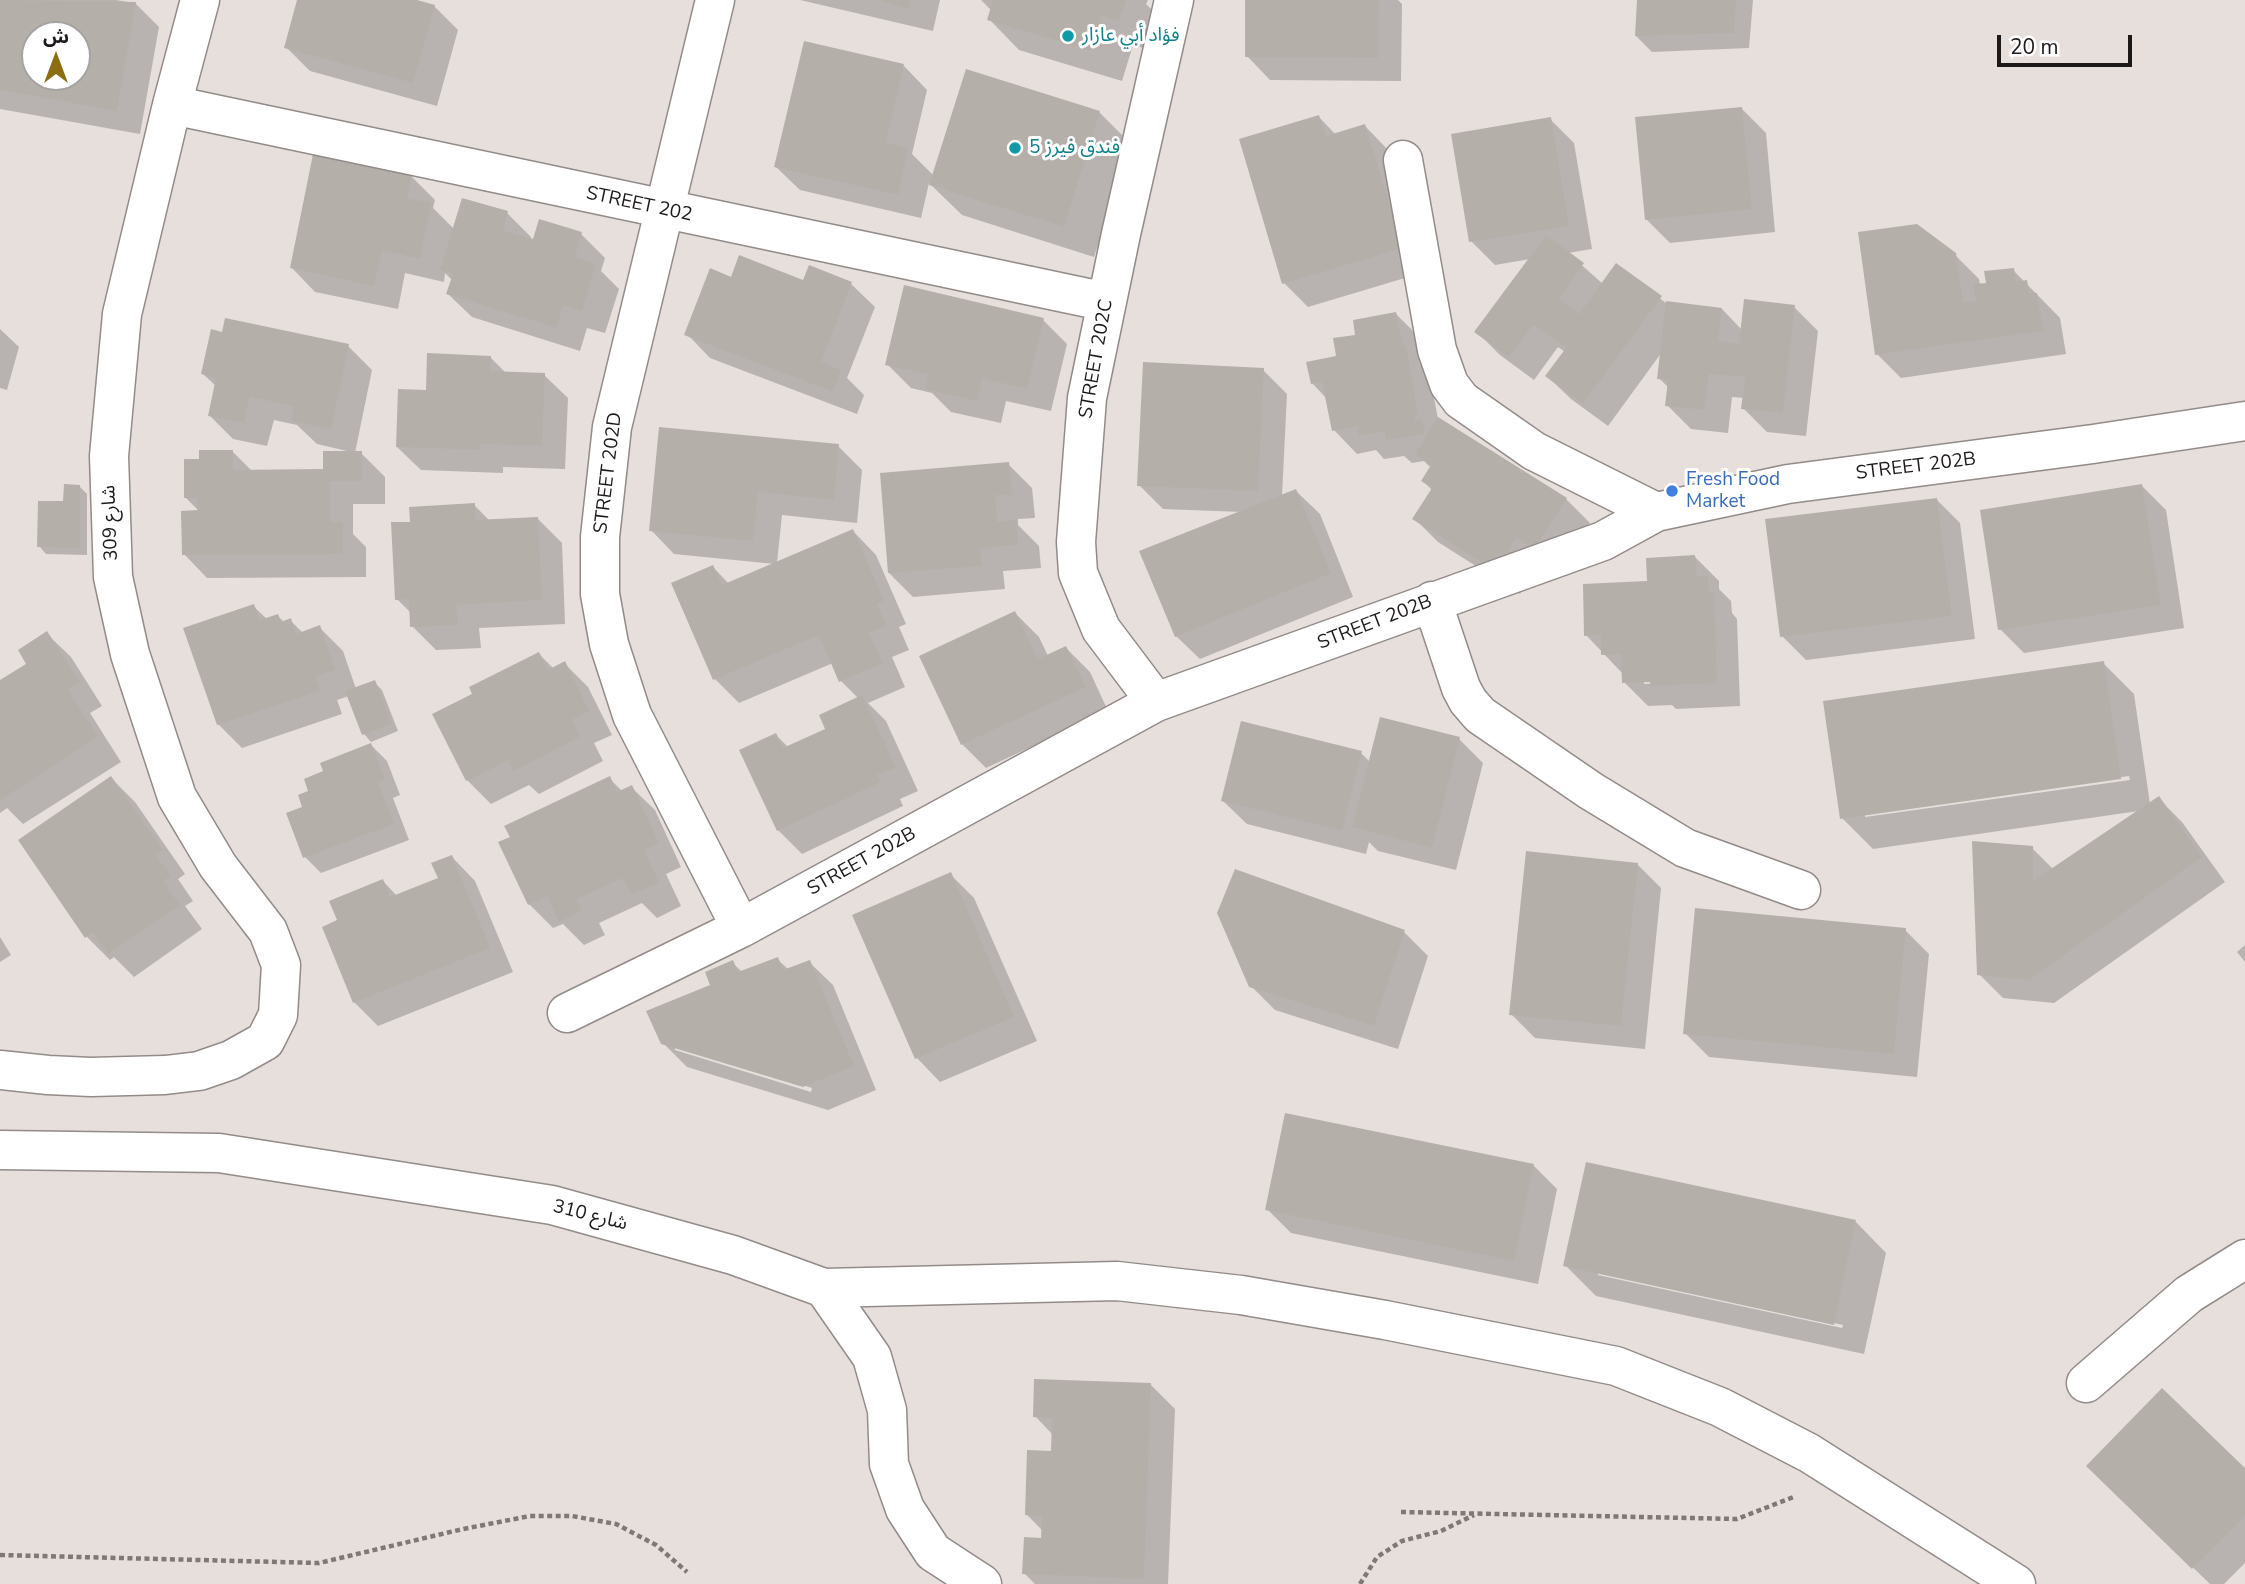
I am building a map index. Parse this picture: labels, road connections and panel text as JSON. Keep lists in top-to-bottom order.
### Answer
{
  "streets": {
    "street": [
      "STREET 202",
      "STREET 202C",
      "STREET 202B",
      "STREET 202D",
      "شارع 309",
      "شارع 310"
    ]
  },
  "crossings": [
    ["STREET 202", "STREET 202C"],
    ["STREET 202", "STREET 202D"],
    ["STREET 202", "شارع 309"],
    ["STREET 202C", "STREET 202B"],
    ["STREET 202B", "STREET 202D"]
  ],
  "places": ["فؤاد أبي عازار", "فندق فيرز 5", "Fresh Food Market"],
  "scale_bar": "20 m",
  "north": "top"
}
